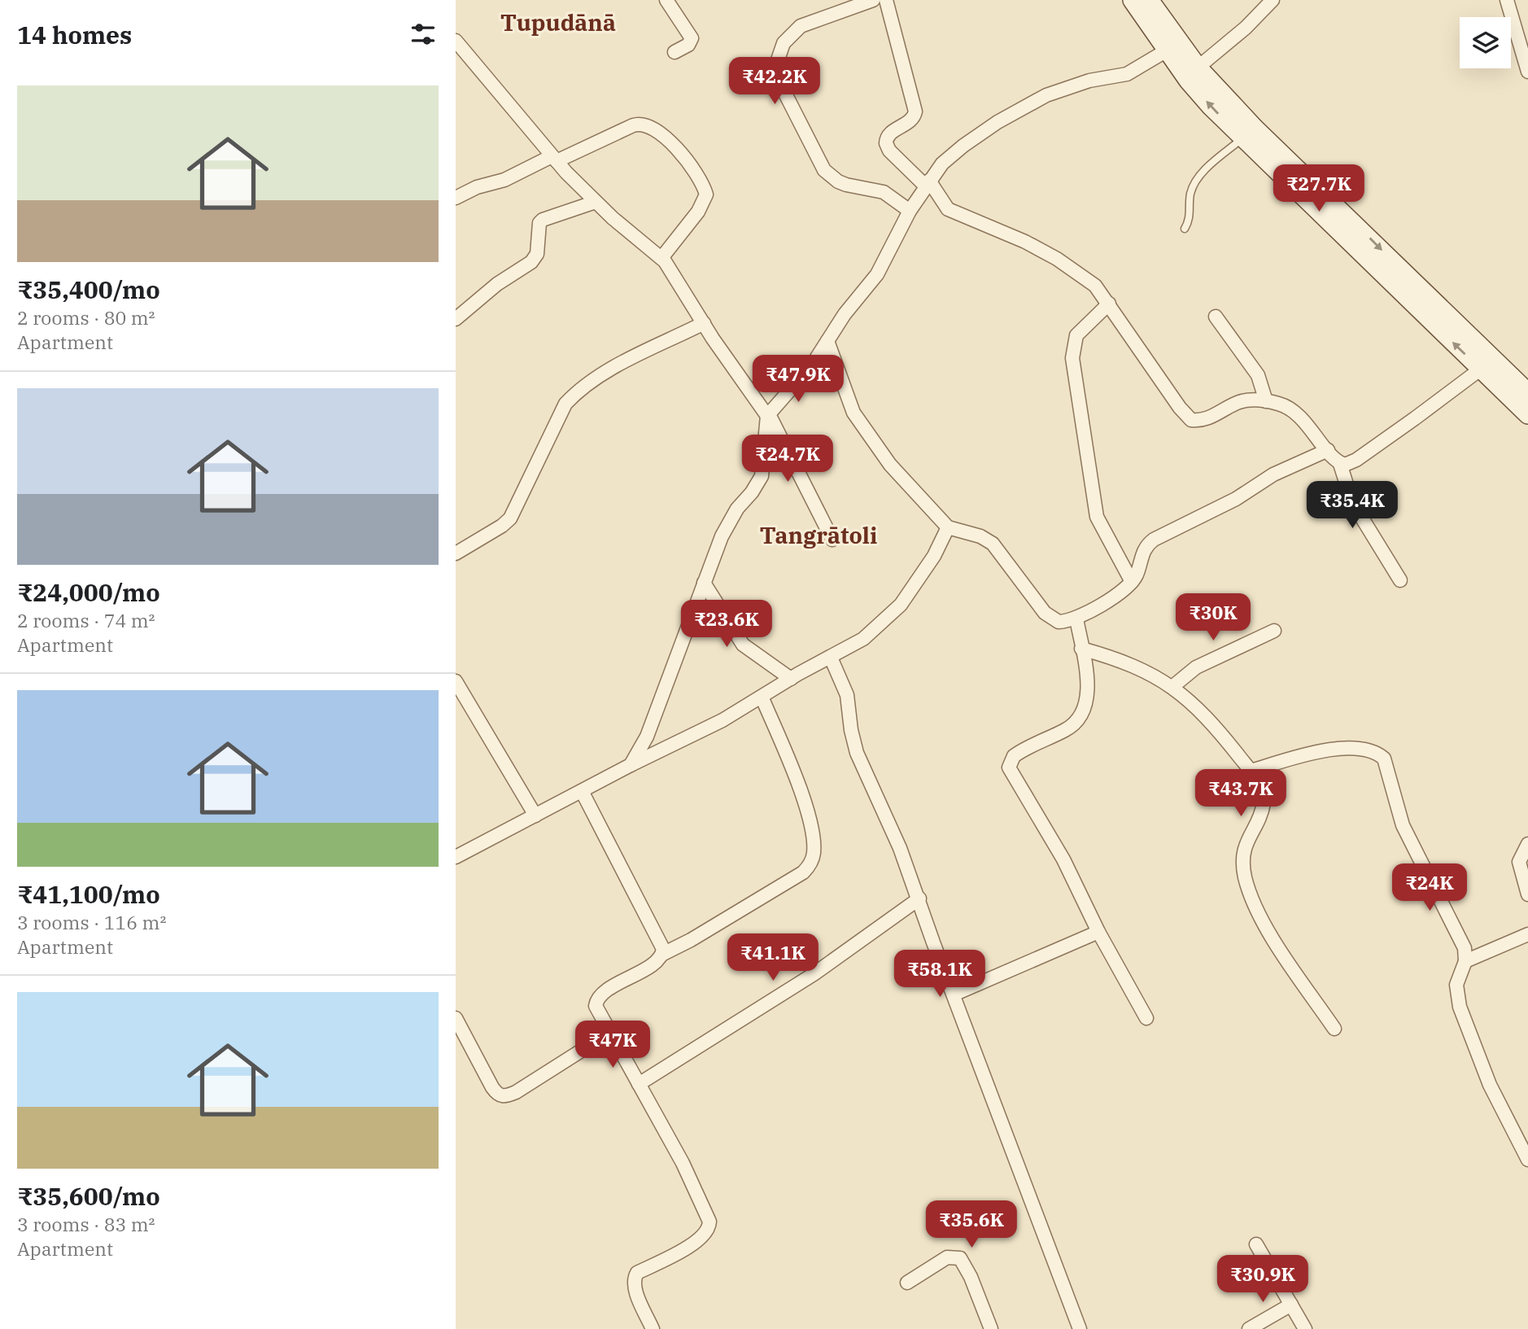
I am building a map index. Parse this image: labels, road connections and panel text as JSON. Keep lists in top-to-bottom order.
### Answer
{
  "districts": ["Tupudānā", "Tangrātoli"],
  "page": {
    "heading": "14 homes",
    "price": [
      "₹42.2K",
      "₹27.7K",
      "₹47.9K",
      "₹24.7K",
      "₹35.4K",
      "₹30K",
      "₹23.6K",
      "₹43.7K",
      "₹24K",
      "₹41.1K",
      "₹58.1K",
      "₹47K",
      "₹35.6K",
      "₹30.9K"
    ],
    "list": [
      {
        "name": "₹35,400/mo",
        "note": "2 rooms · 80 m² · Apartment"
      },
      {
        "name": "₹24,000/mo",
        "note": "2 rooms · 74 m² · Apartment"
      },
      {
        "name": "₹41,100/mo",
        "note": "3 rooms · 116 m² · Apartment"
      },
      {
        "name": "₹35,600/mo",
        "note": "3 rooms · 83 m² · Apartment"
      }
    ]
  }
}
